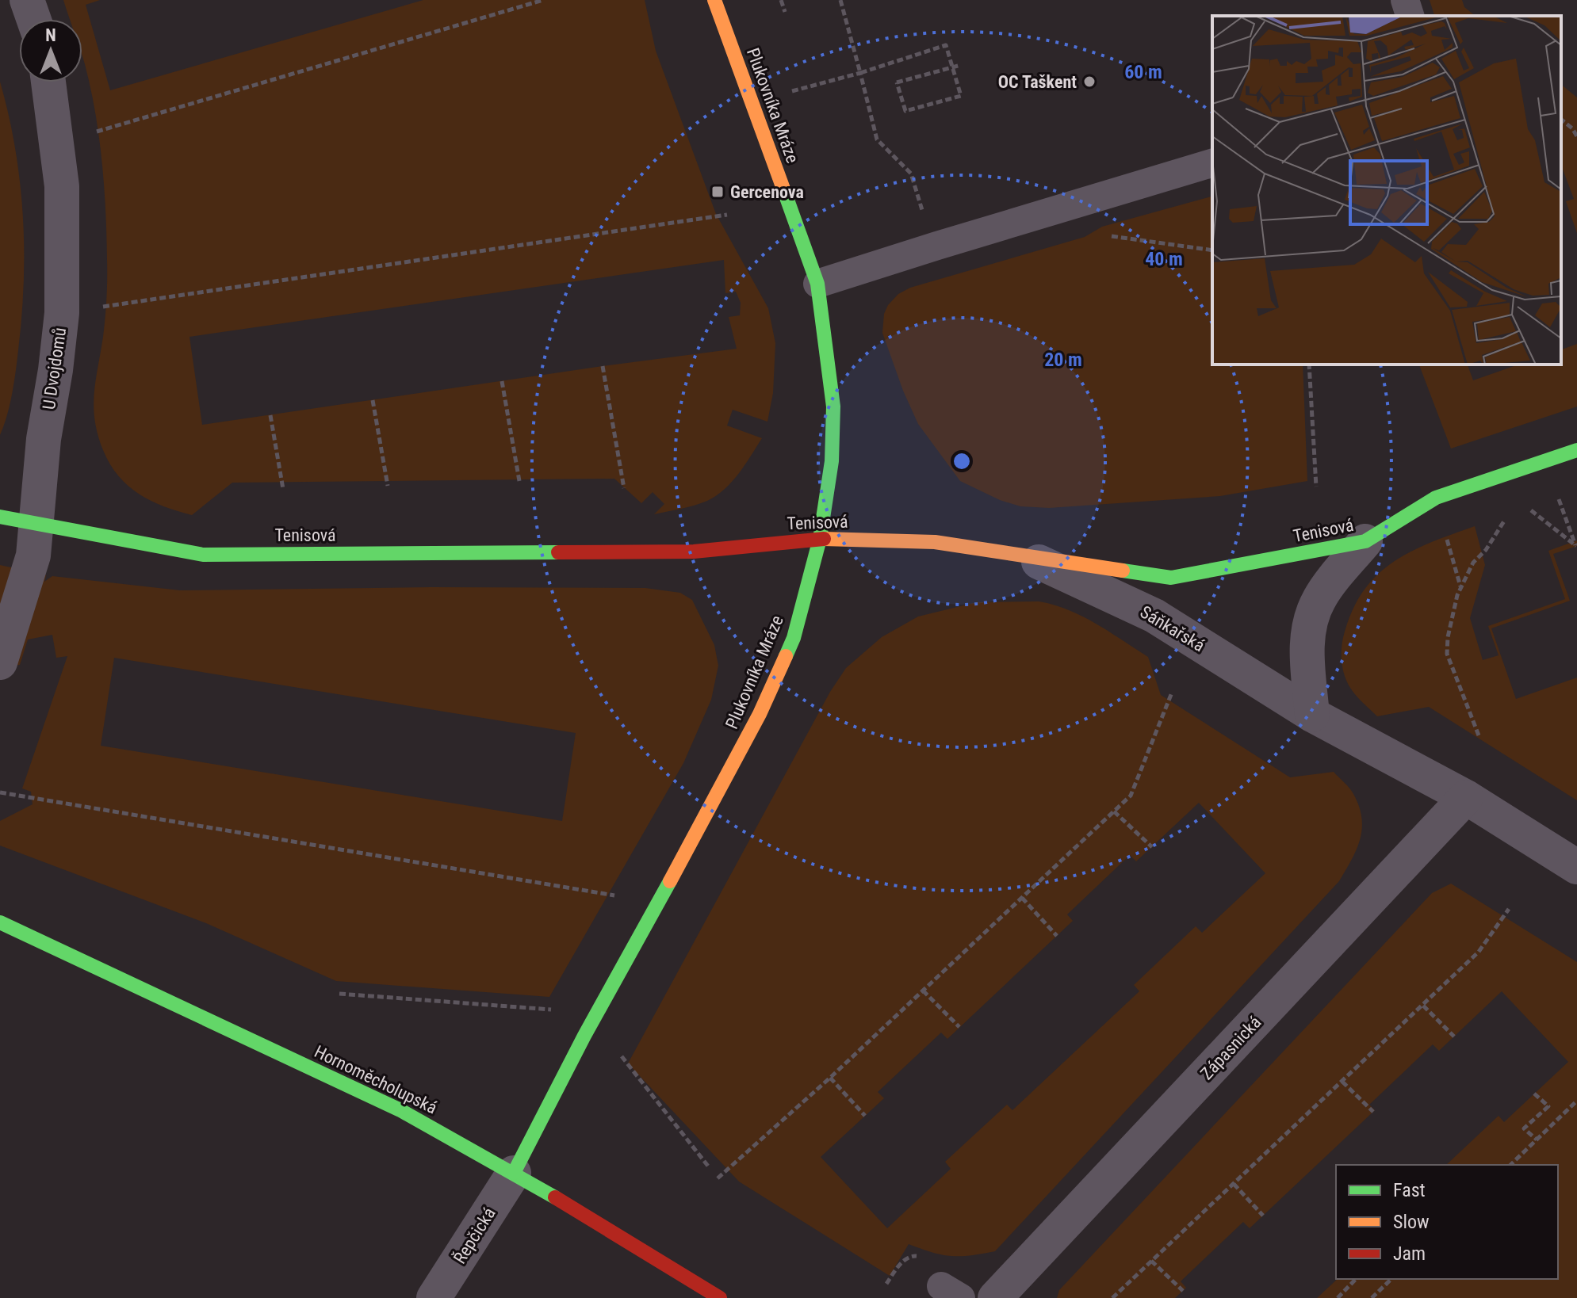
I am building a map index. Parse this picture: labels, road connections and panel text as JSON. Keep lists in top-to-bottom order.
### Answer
{
  "streets": {
    "street": [
      "Plukovníka Mráze",
      "U Dvojdomů",
      "Tenisová",
      "Sáňkařská",
      "Zápasnická",
      "Hornoměcholupská",
      "Řepčická"
    ]
  },
  "crossings": [
    ["Plukovníka Mráze", "Tenisová"],
    ["Plukovníka Mráze", "Hornoměcholupská"],
    ["Plukovníka Mráze", "Řepčická"],
    ["U Dvojdomů", "Tenisová"],
    ["Tenisová", "Sáňkařská"],
    ["Sáňkařská", "Zápasnická"],
    ["Hornoměcholupská", "Řepčická"]
  ],
  "places": {
    "other": ["OC Taškent"],
    "transit": ["Gercenova"]
  },
  "legend": ["Fast", "Slow", "Jam"],
  "north": "top",
  "rings": ["60 m", "40 m", "20 m"]
}
